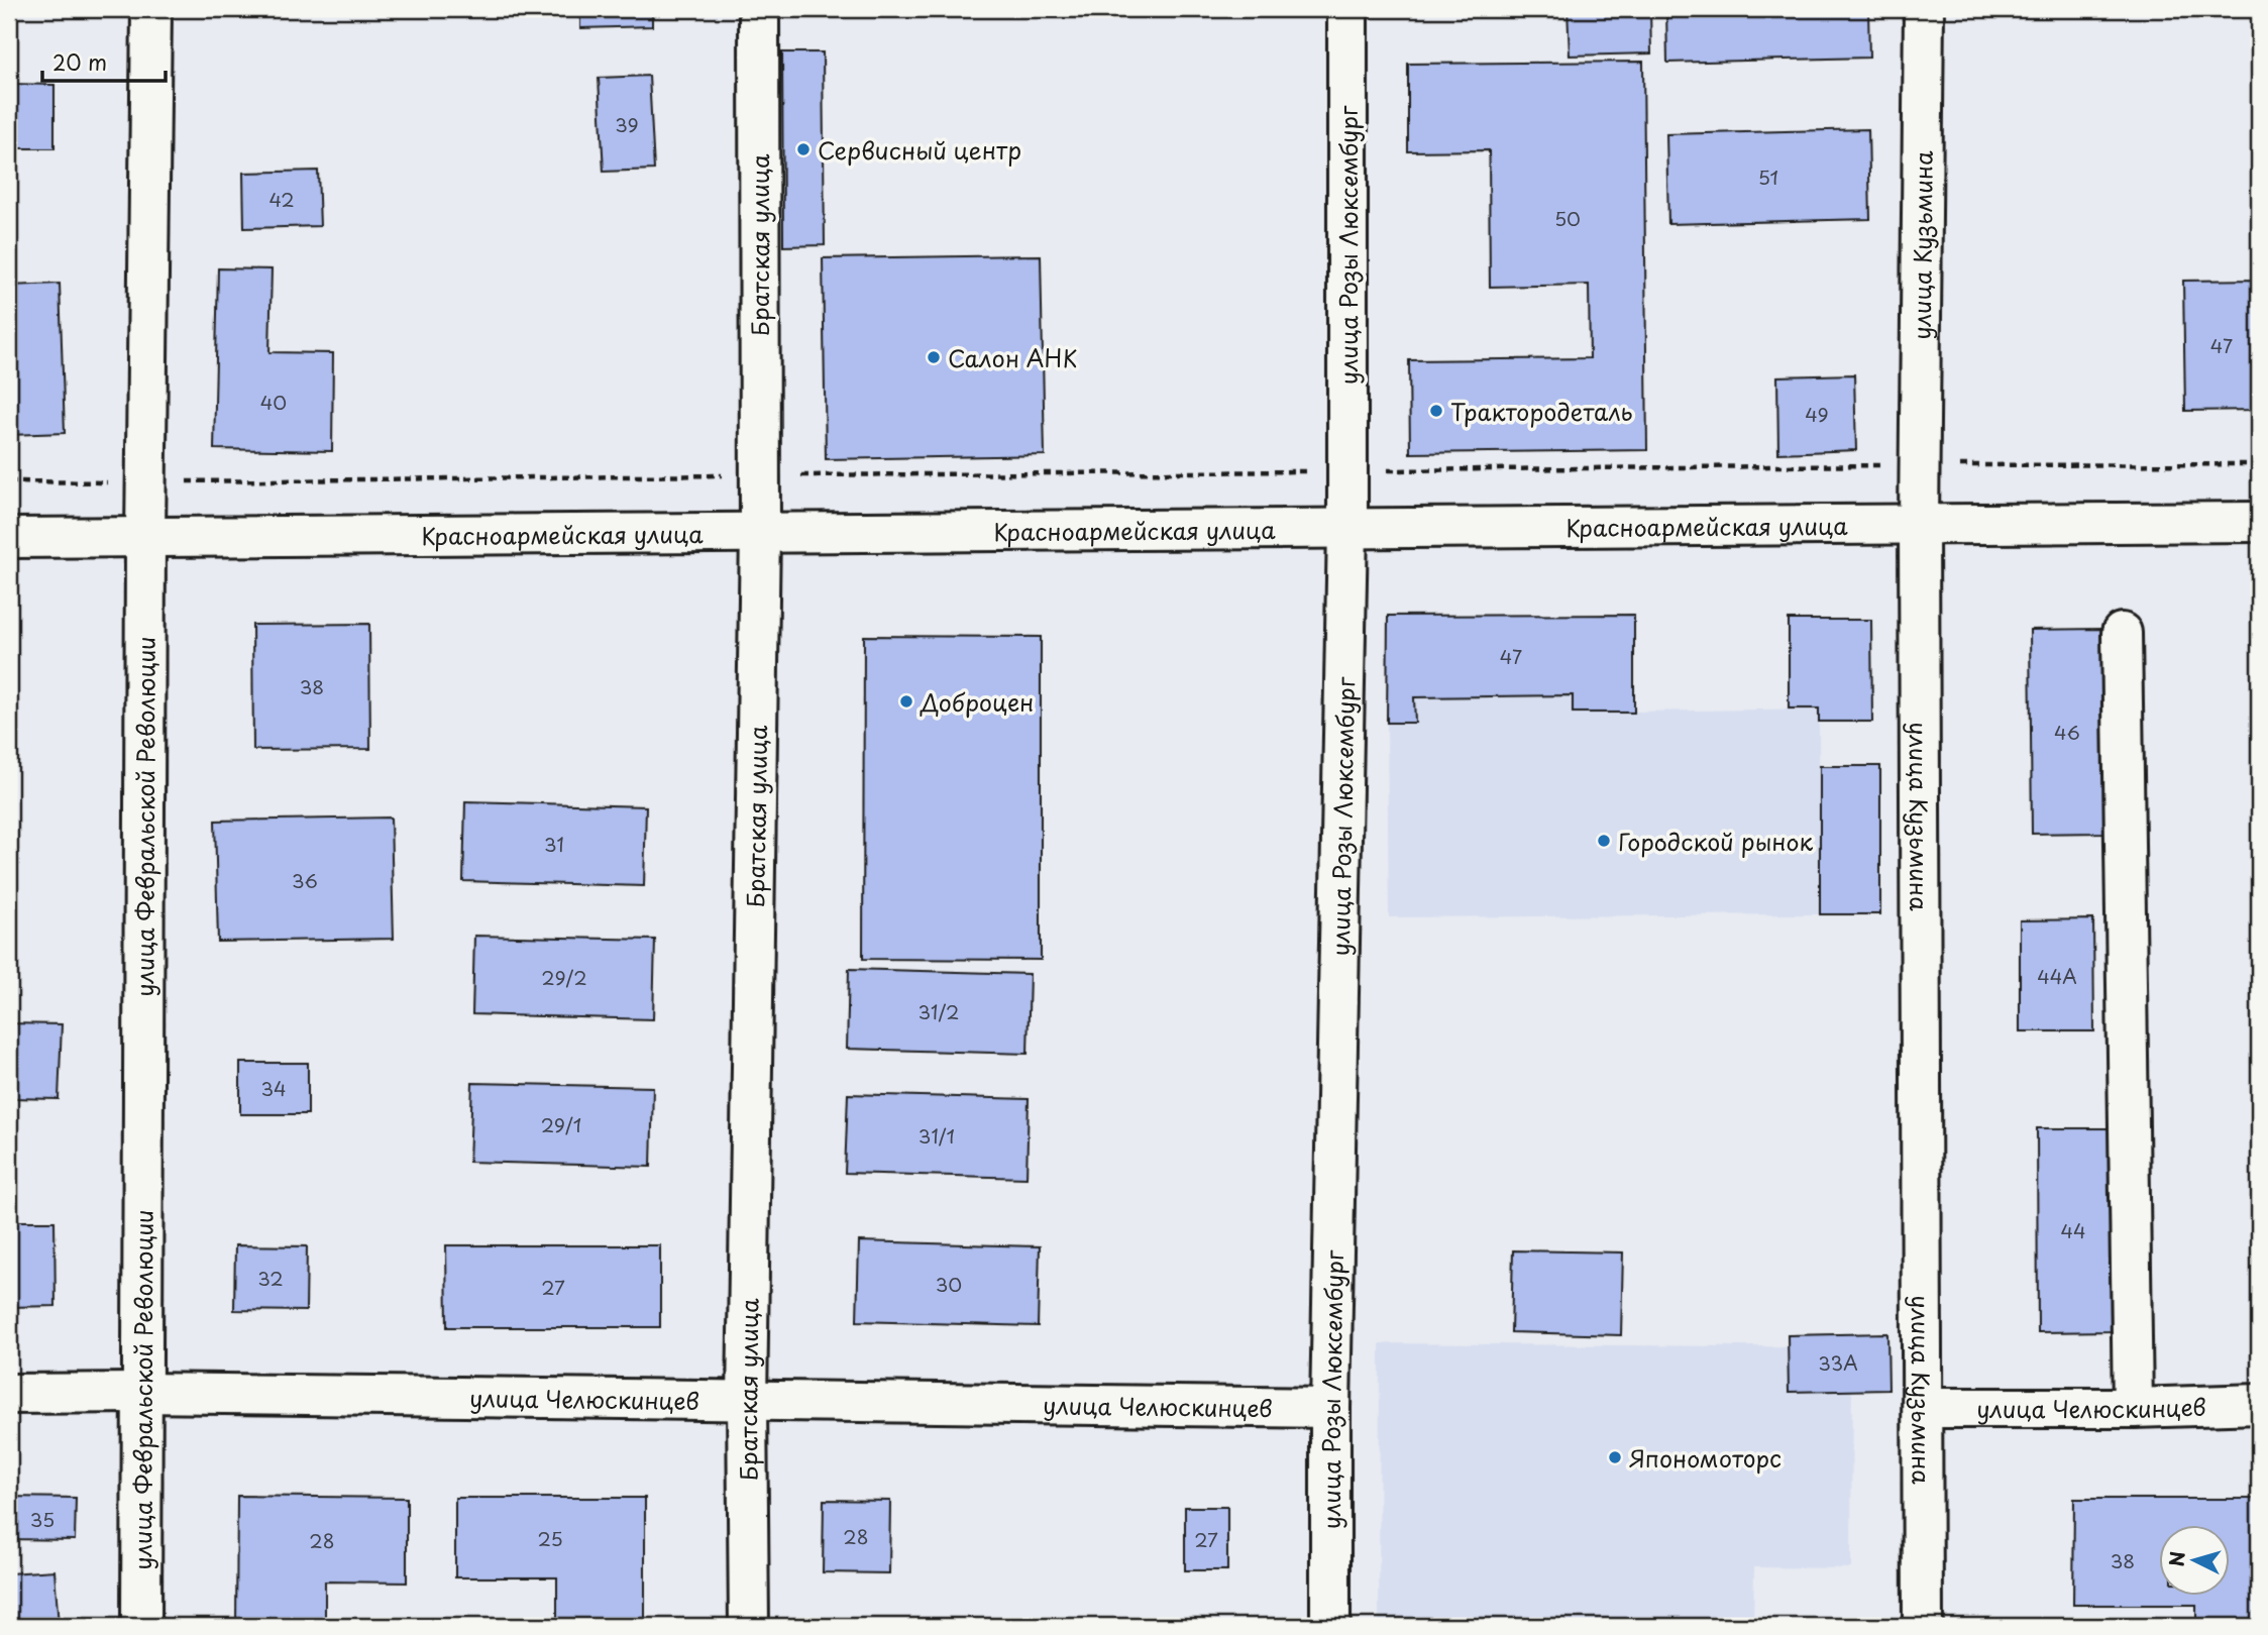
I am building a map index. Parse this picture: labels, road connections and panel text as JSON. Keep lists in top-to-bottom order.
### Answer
{
  "streets": {
    "street": [
      "Братская улица",
      "улица Розы Люксембург",
      "улица Кузьмина",
      "Красноармейская улица",
      "улица Февральской Революции",
      "улица Челюскинцев"
    ]
  },
  "crossings": [
    ["Братская улица", "Красноармейская улица"],
    ["Братская улица", "улица Челюскинцев"],
    ["улица Розы Люксембург", "Красноармейская улица"],
    ["улица Розы Люксембург", "улица Челюскинцев"],
    ["улица Кузьмина", "Красноармейская улица"],
    ["улица Кузьмина", "улица Челюскинцев"],
    ["Красноармейская улица", "улица Февральской Революции"],
    ["улица Февральской Революции", "улица Челюскинцев"]
  ],
  "places": [
    "Сервисный центр",
    "Салон АНК",
    "Трактородеталь",
    "Доброцен",
    "Городской рынок",
    "Япономоторс"
  ],
  "house_numbers": [
    "39",
    "51",
    "42",
    "50",
    "47",
    "40",
    "49",
    "47",
    "38",
    "46",
    "31",
    "36",
    "44А",
    "29/2",
    "31/2",
    "34",
    "29/1",
    "31/1",
    "44",
    "32",
    "30",
    "27",
    "33А",
    "35",
    "28",
    "25",
    "27",
    "28",
    "38"
  ],
  "scale_bar": "20 m",
  "north": "left"
}
